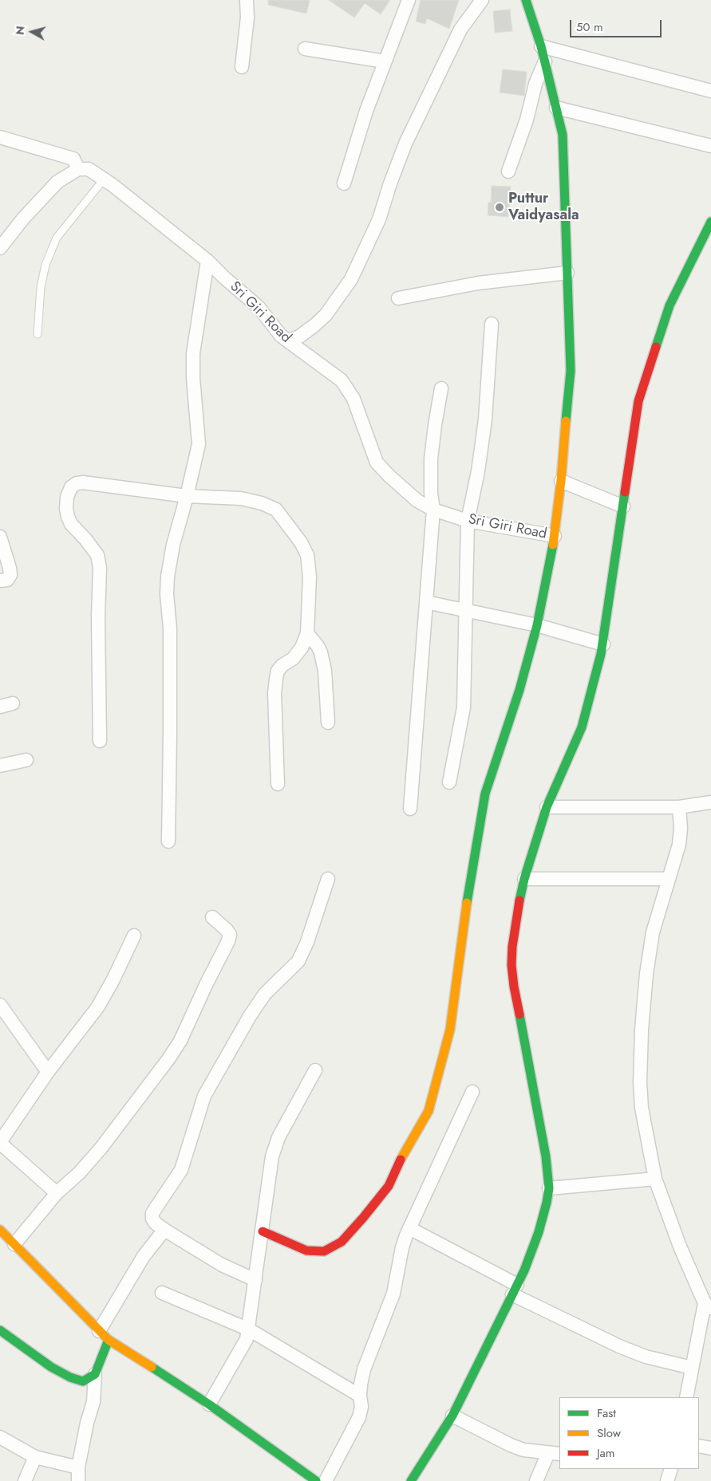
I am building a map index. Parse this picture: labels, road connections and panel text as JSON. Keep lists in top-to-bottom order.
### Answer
{
  "streets": {
    "street": ["Sri Giri Road"]
  },
  "places": ["Puttur Vaidyasala"],
  "legend": ["Fast", "Slow", "Jam"],
  "scale_bar": "50 m",
  "north": "left"
}
